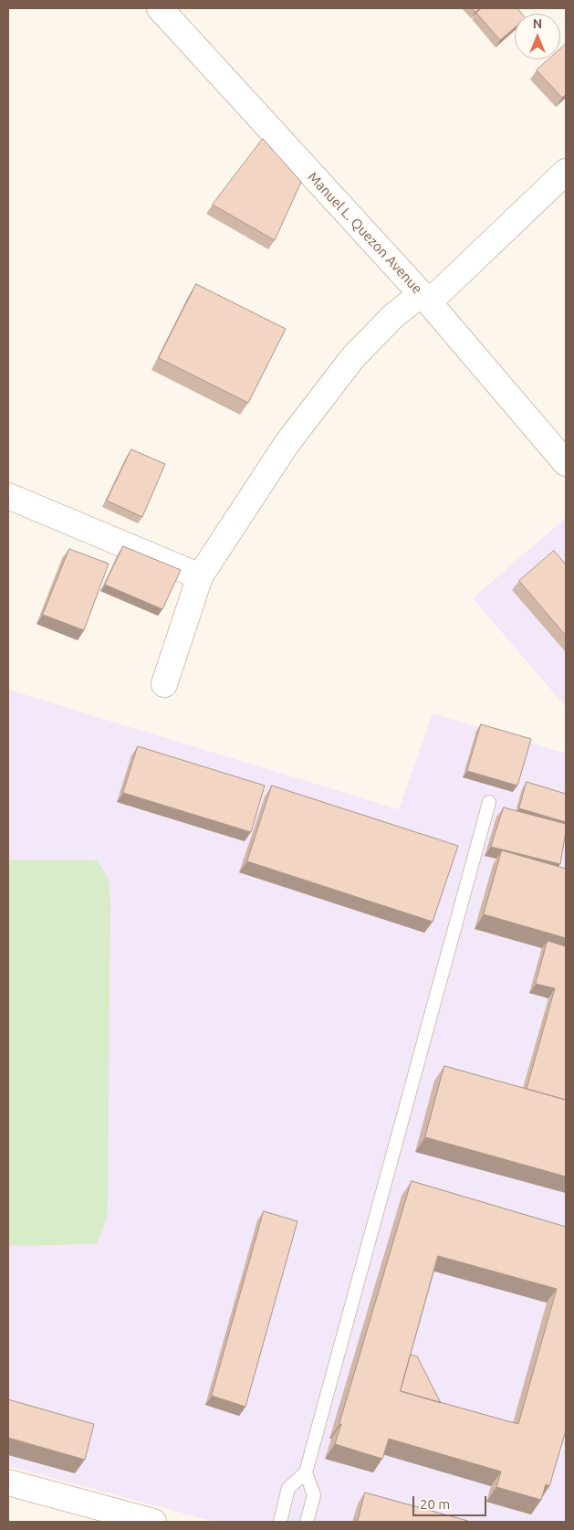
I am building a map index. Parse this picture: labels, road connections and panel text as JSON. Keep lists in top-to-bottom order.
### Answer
{
  "streets": {
    "street": ["Manuel L. Quezon Avenue"]
  },
  "scale_bar": "20 m",
  "north": "top"
}
